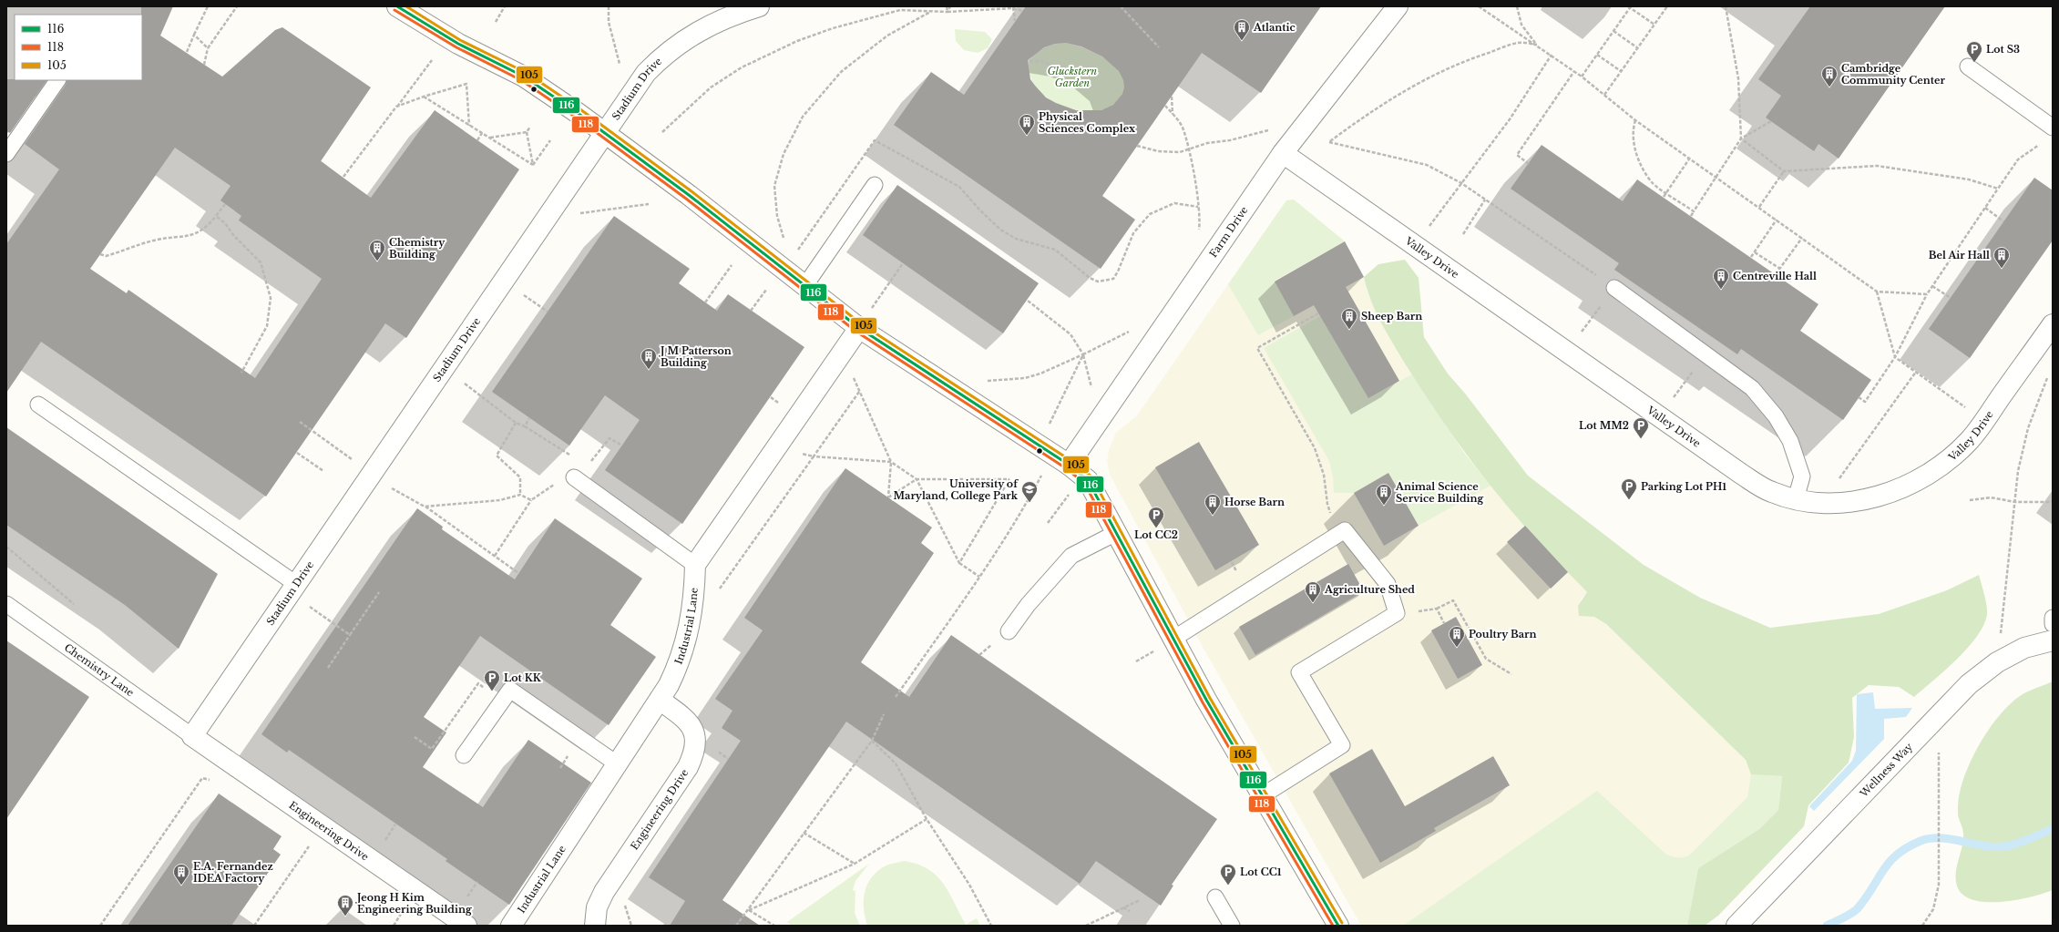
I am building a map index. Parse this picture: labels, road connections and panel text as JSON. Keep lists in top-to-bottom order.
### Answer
{
  "streets": {
    "street": [
      "Stadium Drive",
      "Farm Drive",
      "Valley Drive",
      "Industrial Lane",
      "Wellness Way",
      "Engineering Drive"
    ],
    "lane": ["Chemistry Lane"]
  },
  "crossings": [
    ["Stadium Drive", "Chemistry Lane"],
    ["Stadium Drive", "Engineering Drive"],
    ["Farm Drive", "Valley Drive"],
    ["Industrial Lane", "Engineering Drive"],
    ["Chemistry Lane", "Engineering Drive"]
  ],
  "parks": ["Gluckstern Garden"],
  "places": {
    "building": [
      "Atlantic",
      "Cambridge Community Center",
      "Physical Sciences Complex",
      "Chemistry Building",
      "Bel Air Hall",
      "Centreville Hall",
      "Sheep Barn",
      "J M Patterson Building",
      "Animal Science Service Building",
      "Horse Barn",
      "Agriculture Shed",
      "Poultry Barn",
      "E.A. Fernandez IDEA Factory",
      "Jeong H Kim Engineering Building"
    ],
    "parking": [
      "Lot S3",
      "Lot MM2",
      "Parking Lot PH1",
      "Lot CC2",
      "Lot KK",
      "Lot CC1"
    ],
    "school or university": ["University of Maryland, College Park"]
  },
  "lines": ["transit line 116", "transit line 105", "transit line 118"],
  "legend": ["116", "118", "105"]
}
